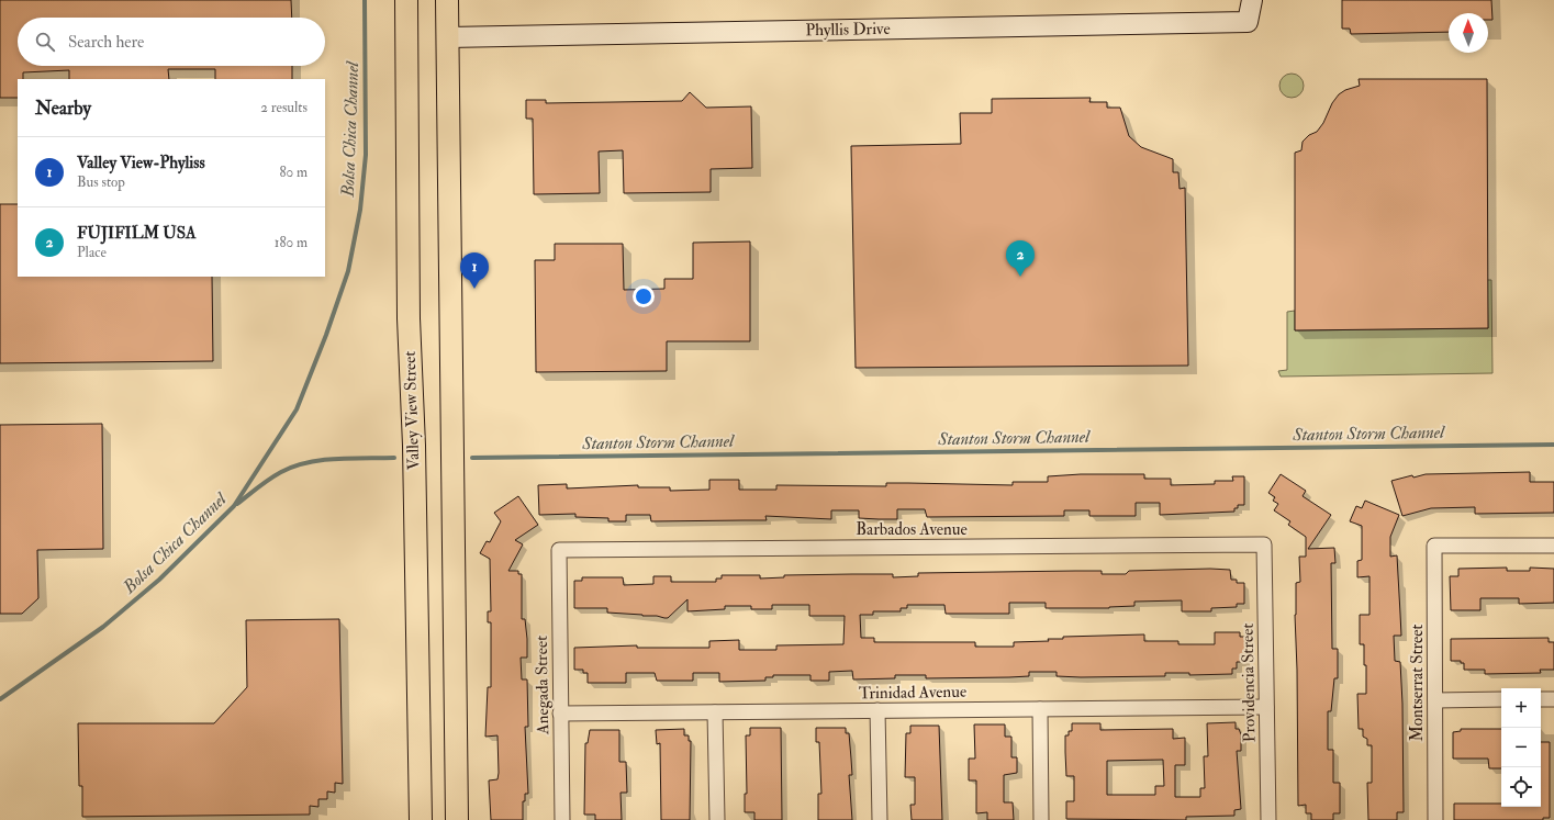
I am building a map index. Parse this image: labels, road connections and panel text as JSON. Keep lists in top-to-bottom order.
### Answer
{
  "streets": {
    "main road": ["Valley View Street"],
    "street": [
      "Phyllis Drive",
      "Barbados Avenue",
      "Providencia Street",
      "Montserrat Street",
      "Anegada Street",
      "Trinidad Avenue"
    ]
  },
  "crossings": [
    ["Barbados Avenue", "Providencia Street"],
    ["Barbados Avenue", "Anegada Street"],
    ["Providencia Street", "Trinidad Avenue"],
    ["Anegada Street", "Trinidad Avenue"]
  ],
  "water": ["Bolsa Chica Channel", "Stanton Storm Channel"],
  "north": "top",
  "page": {
    "search": "Search here",
    "heading": ["Nearby", "2 results"],
    "list": [
      {
        "mark": "1",
        "name": "Valley View-Phyliss",
        "note": "Bus stop",
        "value": "80 m"
      },
      {
        "mark": "2",
        "name": "FUJIFILM USA",
        "note": "Place",
        "value": "180 m"
      }
    ],
    "pins": ["2", "1"],
    "map_buttons": ["+", "−"]
  }
}
